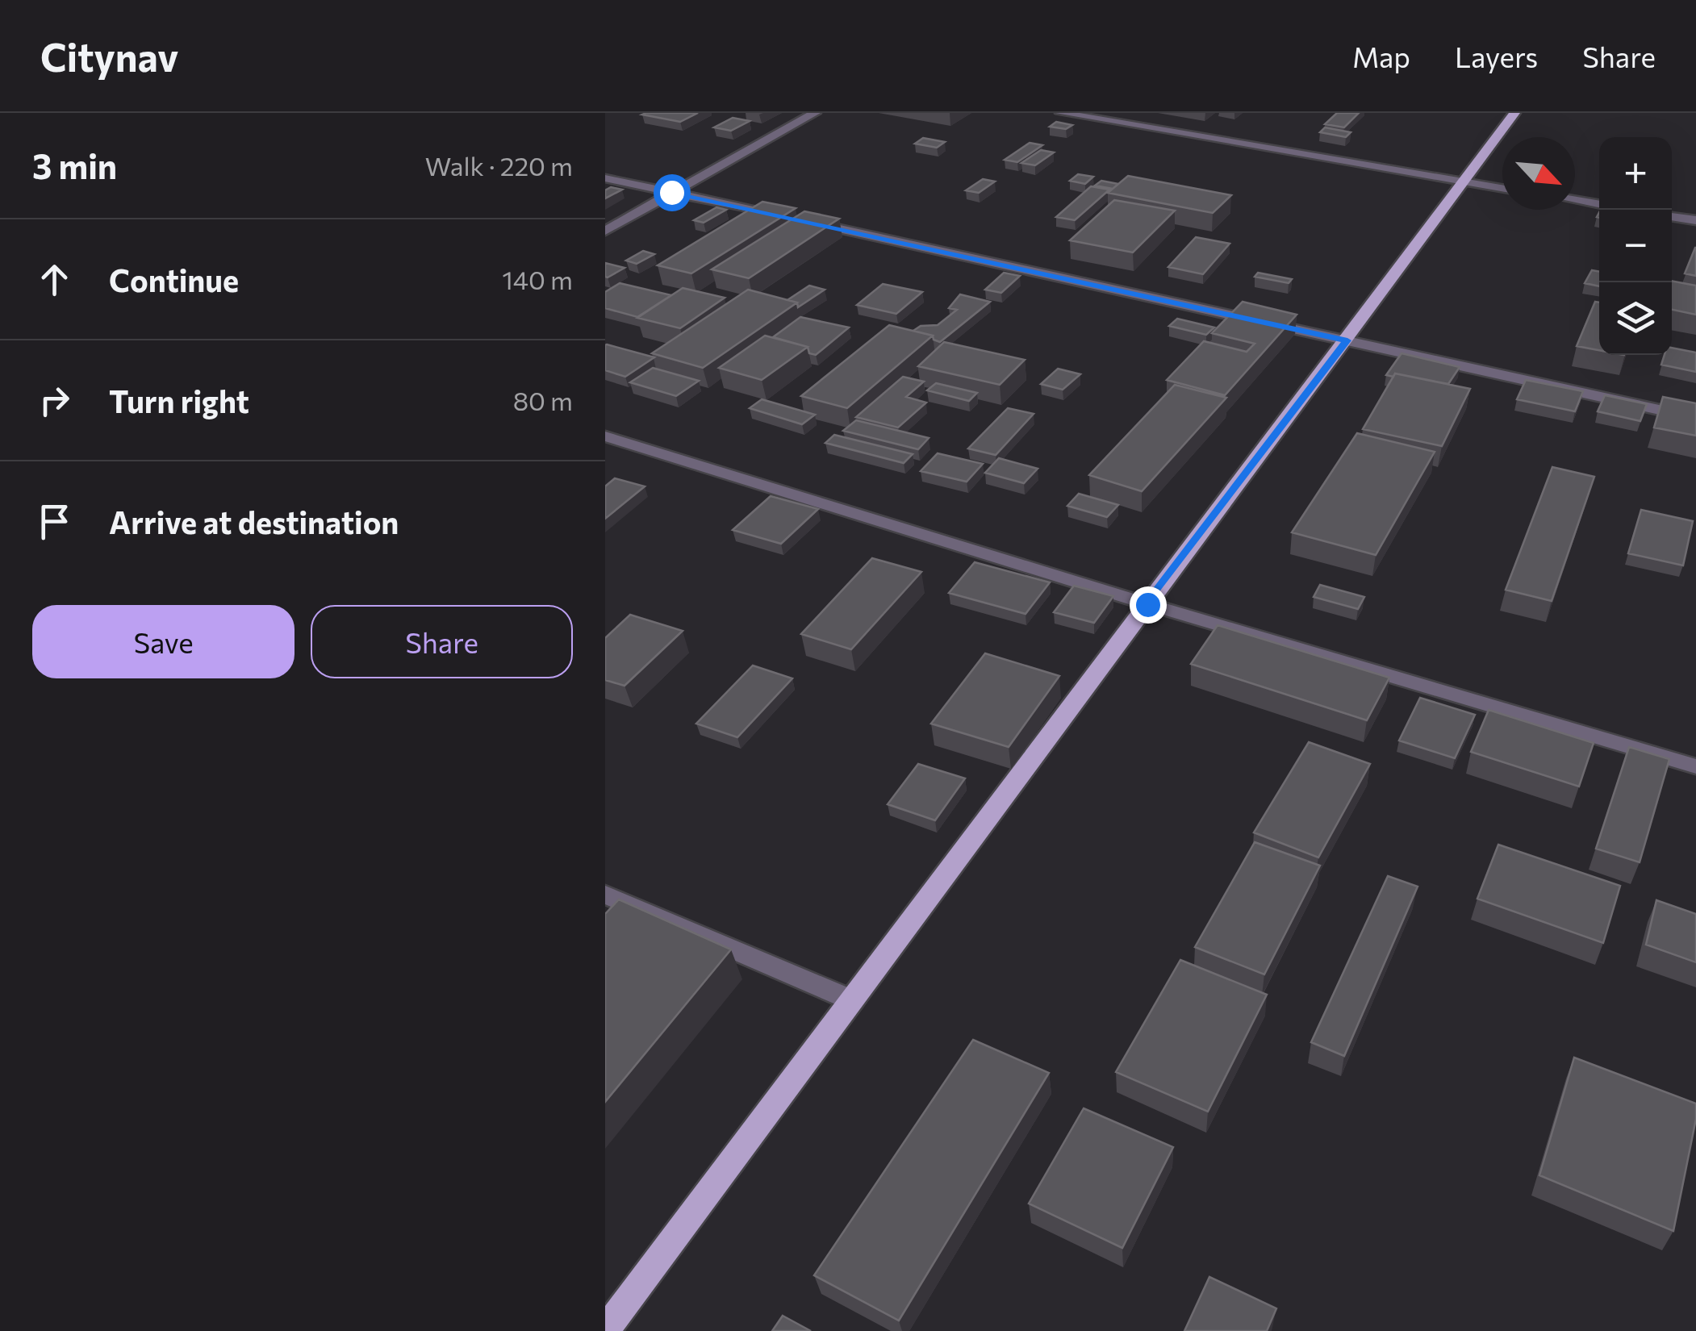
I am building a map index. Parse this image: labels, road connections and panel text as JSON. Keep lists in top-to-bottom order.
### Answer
{
  "north": "bottom right",
  "page": {
    "header": "Citynav",
    "nav": ["Map", "Layers", "Share"],
    "heading": ["3 min", "Walk · 220 m"],
    "map_buttons": ["+", "−"],
    "list": [
      ["Continue", "140 m"],
      ["Turn right", "80 m"],
      "Arrive at destination"
    ],
    "buttons": ["Save", "Share"]
  }
}
